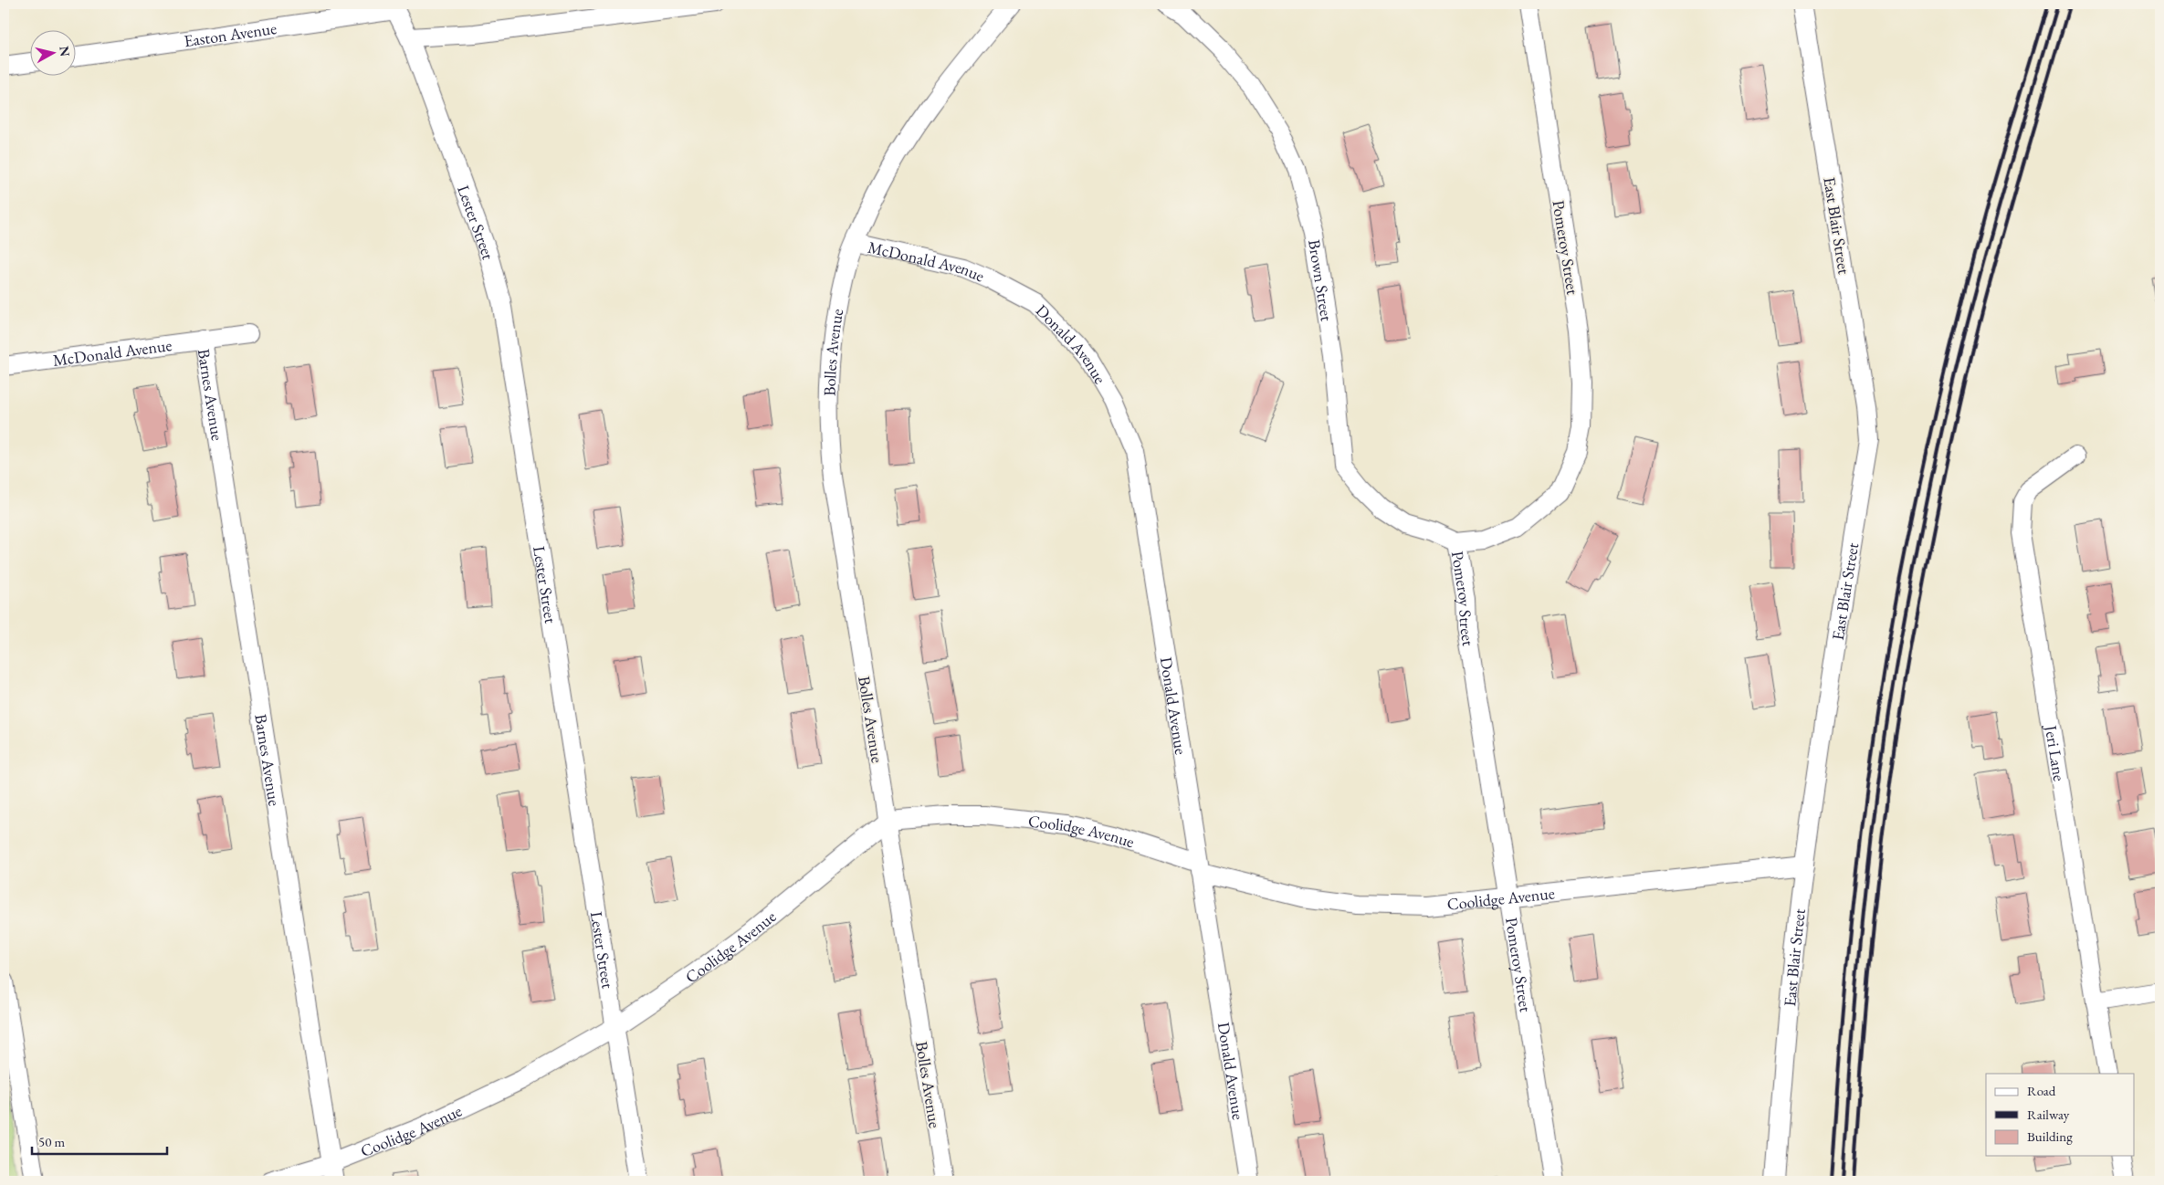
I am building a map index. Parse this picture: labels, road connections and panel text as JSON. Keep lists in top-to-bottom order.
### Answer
{
  "streets": {
    "street": [
      "Easton Avenue",
      "Lester Street",
      "East Blair Street",
      "Pomeroy Street",
      "McDonald Avenue",
      "Brown Street",
      "Donald Avenue",
      "Bolles Avenue",
      "Barnes Avenue",
      "Jeri Lane",
      "Coolidge Avenue"
    ]
  },
  "crossings": [
    ["Easton Avenue", "Lester Street"],
    ["Lester Street", "Coolidge Avenue"],
    ["East Blair Street", "Coolidge Avenue"],
    ["Pomeroy Street", "Brown Street"],
    ["Pomeroy Street", "Coolidge Avenue"],
    ["McDonald Avenue", "Donald Avenue"],
    ["McDonald Avenue", "Bolles Avenue"],
    ["McDonald Avenue", "Barnes Avenue"],
    ["Donald Avenue", "Coolidge Avenue"],
    ["Bolles Avenue", "Coolidge Avenue"],
    ["Barnes Avenue", "Coolidge Avenue"]
  ],
  "legend": ["Road", "Railway", "Building"],
  "scale_bar": "50 m",
  "north": "right"
}
